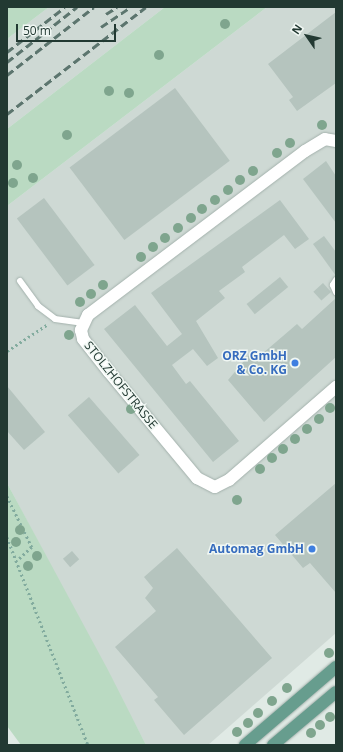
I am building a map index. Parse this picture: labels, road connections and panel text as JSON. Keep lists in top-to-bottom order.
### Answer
{
  "streets": {
    "street": ["STOLZHOFSTRASSE"]
  },
  "places": ["ORZ GmbH & Co. KG", "Automag GmbH"],
  "scale_bar": "50 m",
  "north": "top left"
}
